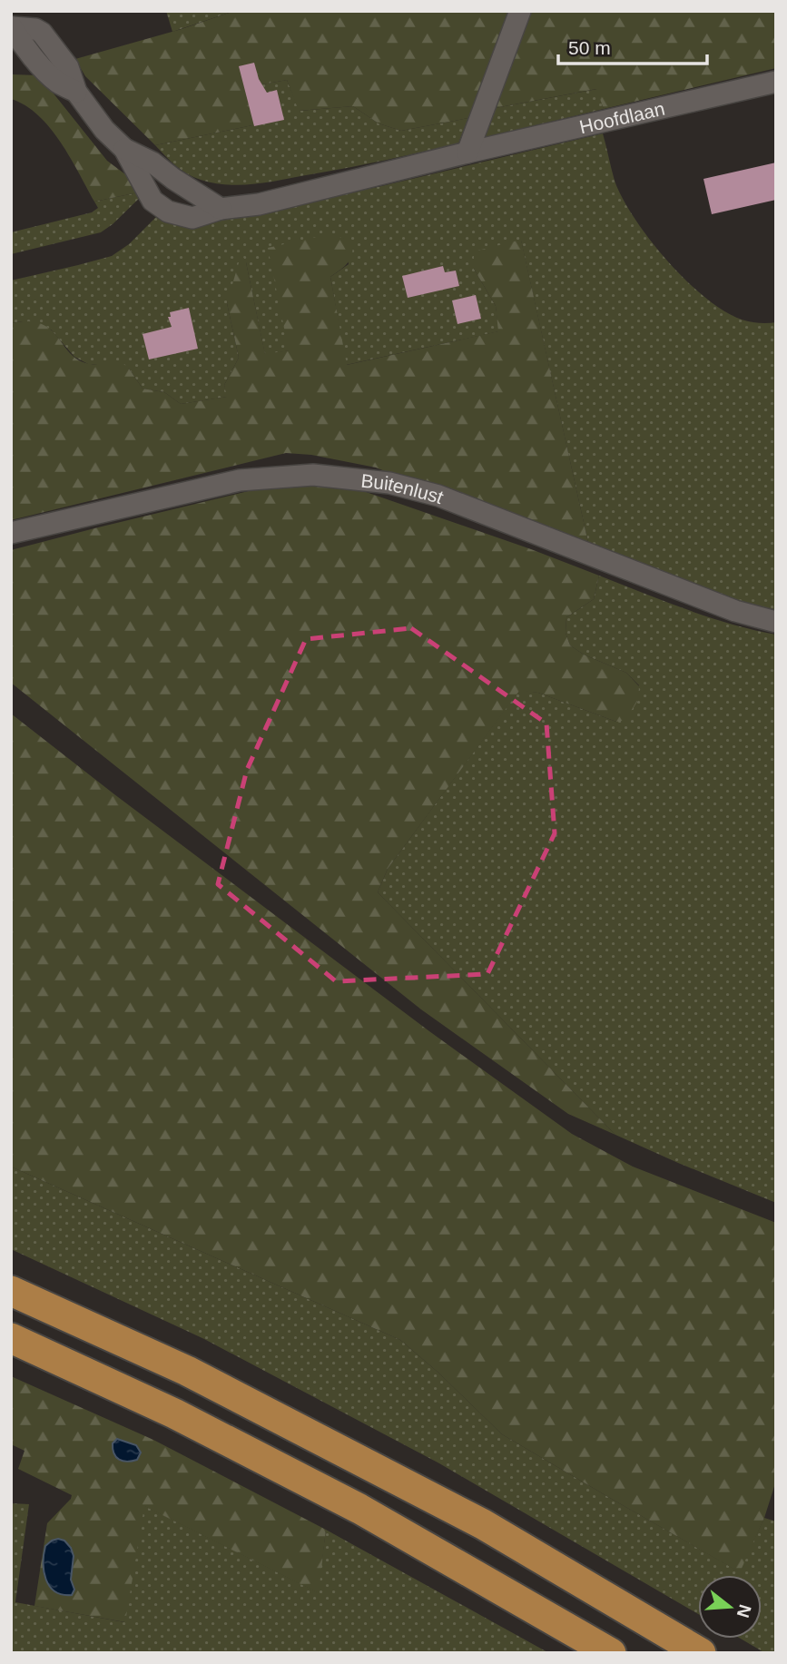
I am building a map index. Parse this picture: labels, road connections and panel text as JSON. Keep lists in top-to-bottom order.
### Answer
{
  "streets": {
    "street": ["Hoofdlaan", "Buitenlust"]
  },
  "scale_bar": "50 m",
  "north": "right"
}
